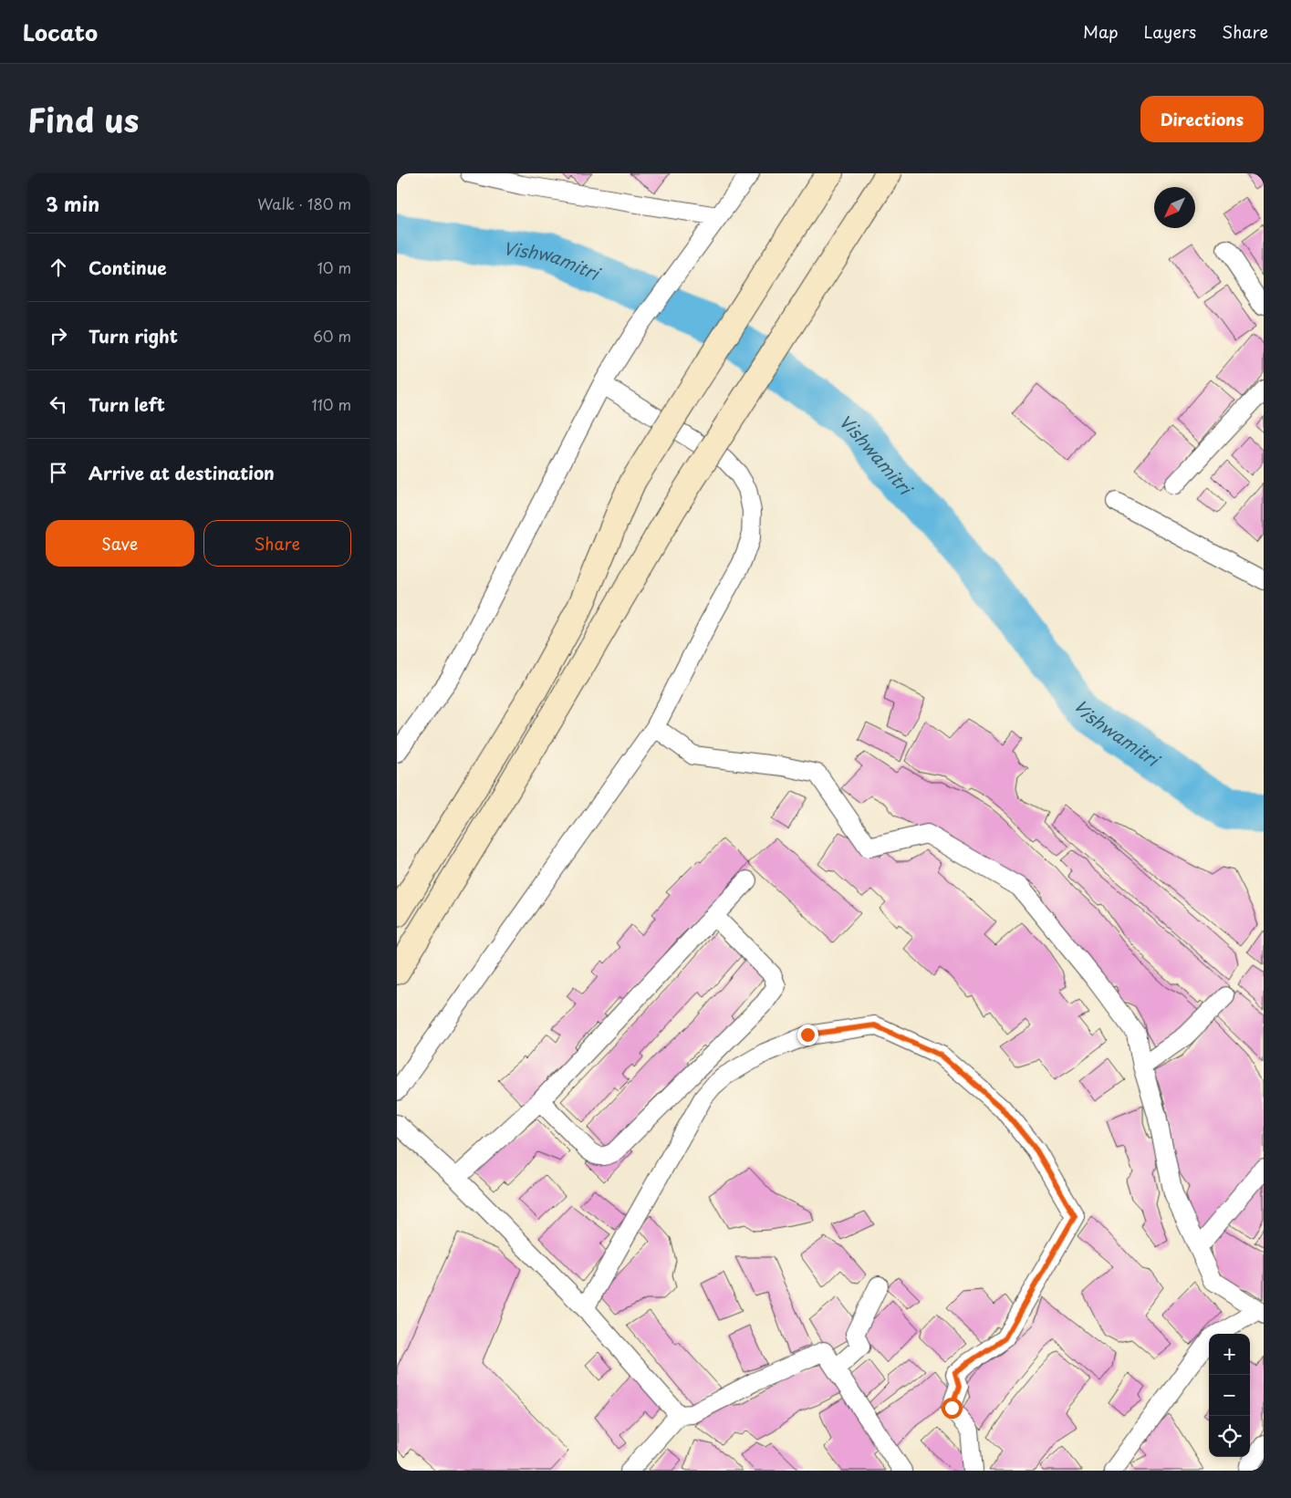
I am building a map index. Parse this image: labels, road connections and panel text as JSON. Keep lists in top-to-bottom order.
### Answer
{
  "water": ["Vishwamitri"],
  "north": "bottom left",
  "page": {
    "header": "Locato",
    "nav": ["Map", "Layers", "Share"],
    "title": "Find us",
    "buttons": [
      "Directions",
      ["Save", "Share"]
    ],
    "heading": ["3 min", "Walk · 180 m"],
    "list": [
      ["Continue", "10 m"],
      ["Turn right", "60 m"],
      ["Turn left", "110 m"],
      "Arrive at destination"
    ],
    "map_buttons": ["+", "−"]
  }
}
